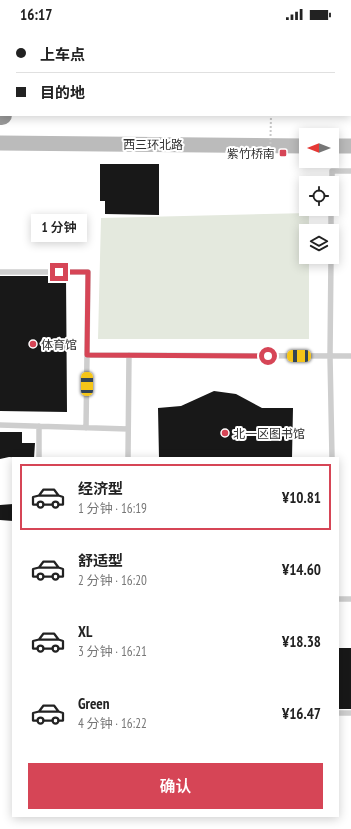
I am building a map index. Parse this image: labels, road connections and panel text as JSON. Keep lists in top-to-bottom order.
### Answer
{
  "streets": {
    "street": ["西三环北路"]
  },
  "places": {
    "transit": ["紫竹桥南"],
    "other": ["体育馆", "北一区图书馆"]
  },
  "north": "left",
  "page": {
    "status": "16:17",
    "banner": ["上车点", "目的地"],
    "bubble": "1 分钟",
    "list": [
      {
        "name": "经济型",
        "note": "1 分钟 · 16:19",
        "value": "¥10.81"
      },
      {
        "name": "舒适型",
        "note": "2 分钟 · 16:20",
        "value": "¥14.60"
      },
      {
        "name": "XL",
        "note": "3 分钟 · 16:21",
        "value": "¥18.38"
      },
      {
        "name": "Green",
        "note": "4 分钟 · 16:22",
        "value": "¥16.47"
      }
    ],
    "buttons": "确认"
  }
}
